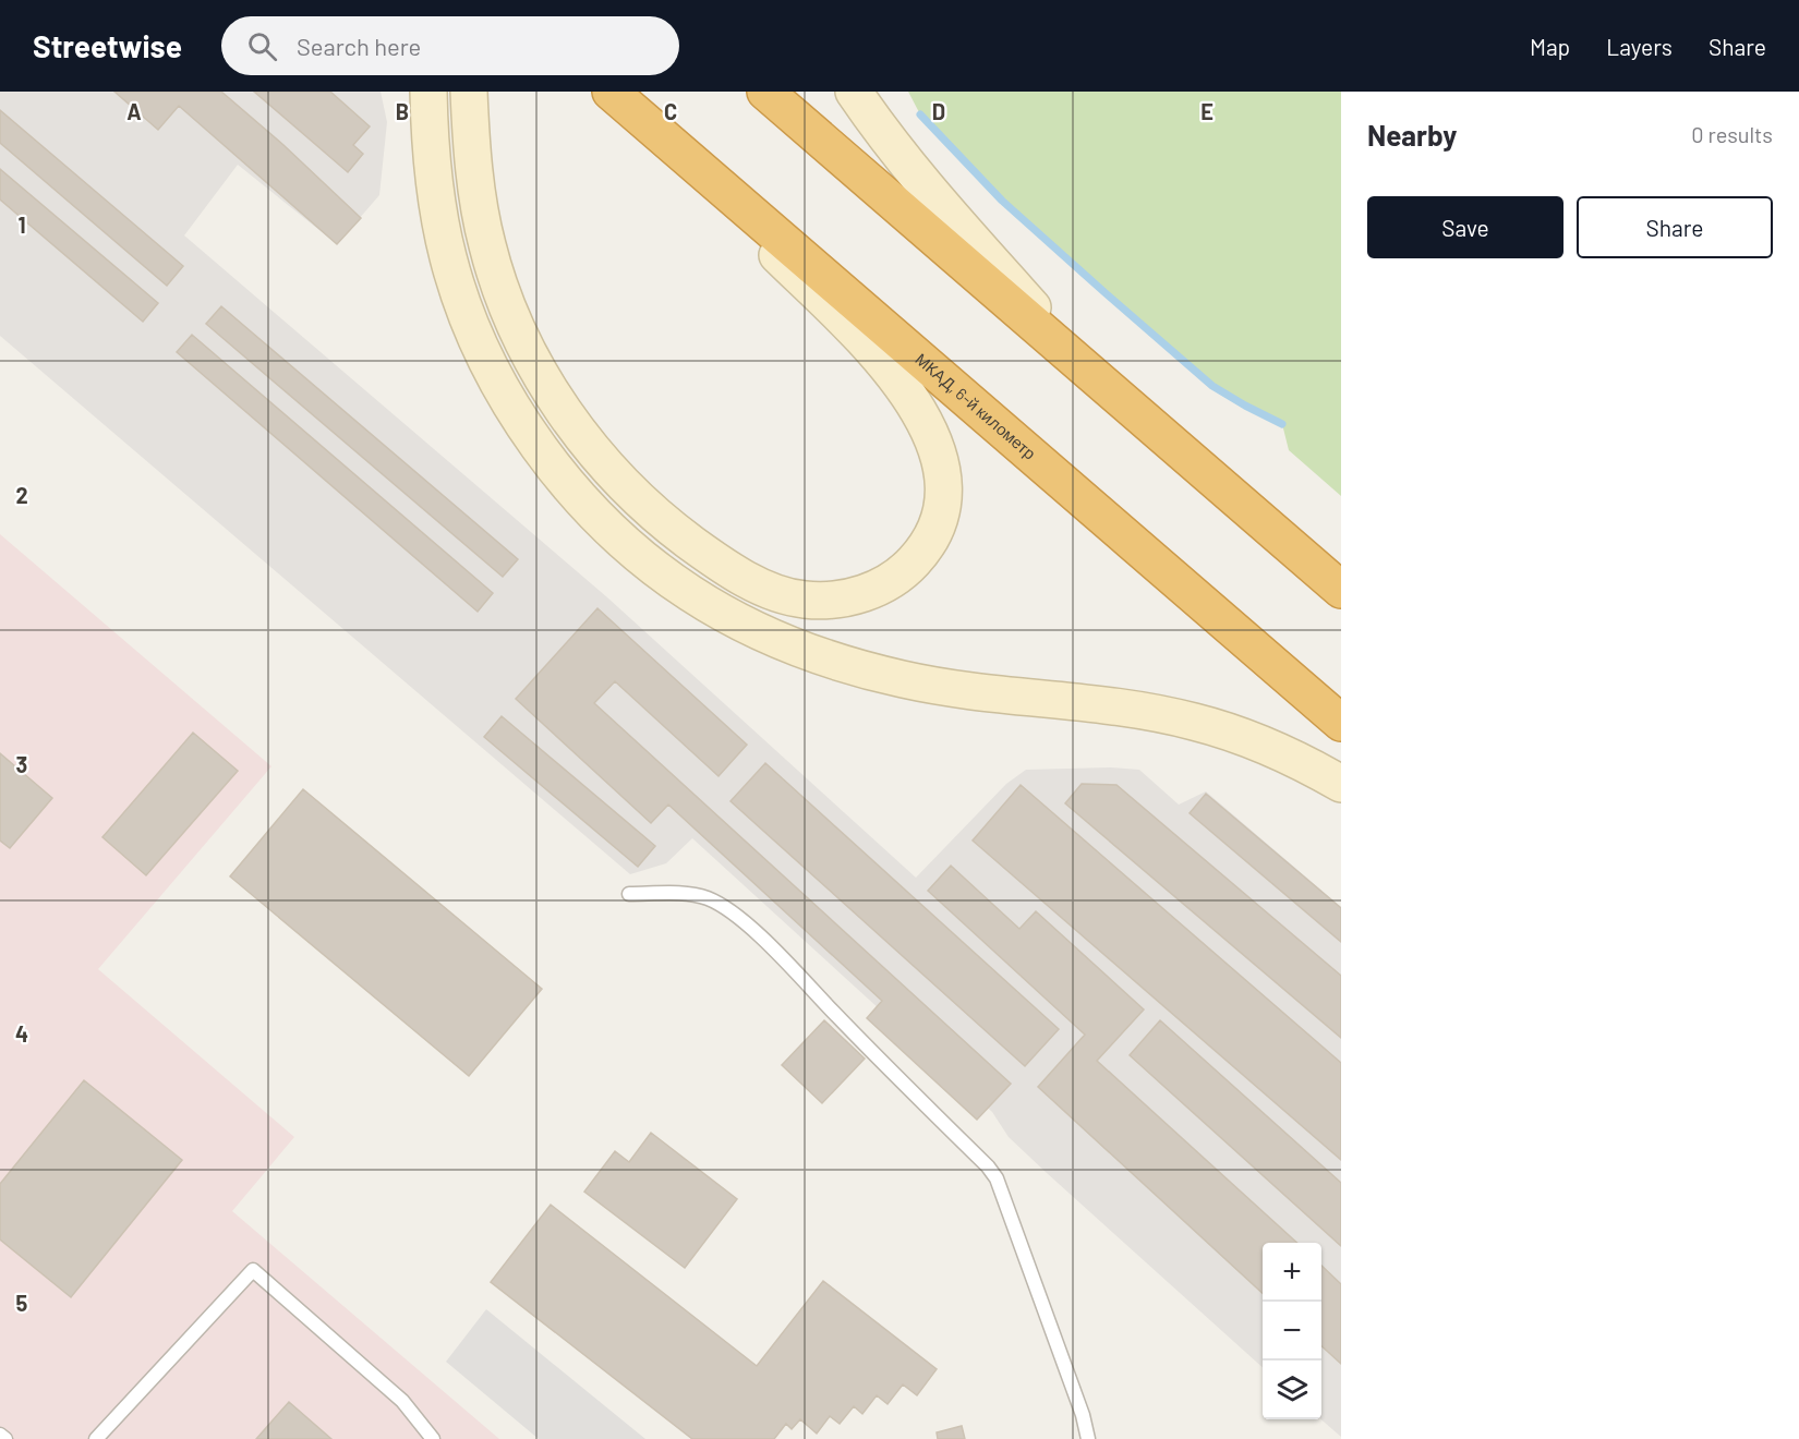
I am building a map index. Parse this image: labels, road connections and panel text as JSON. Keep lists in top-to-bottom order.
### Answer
{
  "streets": {
    "highway": ["МКАД, 6-й километр"]
  },
  "page": {
    "header": "Streetwise",
    "search": "Search here",
    "nav": ["Map", "Layers", "Share"],
    "heading": ["Nearby", "0 results"],
    "buttons": ["Save", "Share"],
    "map_buttons": ["+", "−"]
  },
  "grid": {
    "columns": [
      "A",
      "B",
      "C",
      "D",
      "E"
    ],
    "rows": [
      "1",
      "2",
      "3",
      "4",
      "5"
    ]
  }
}
